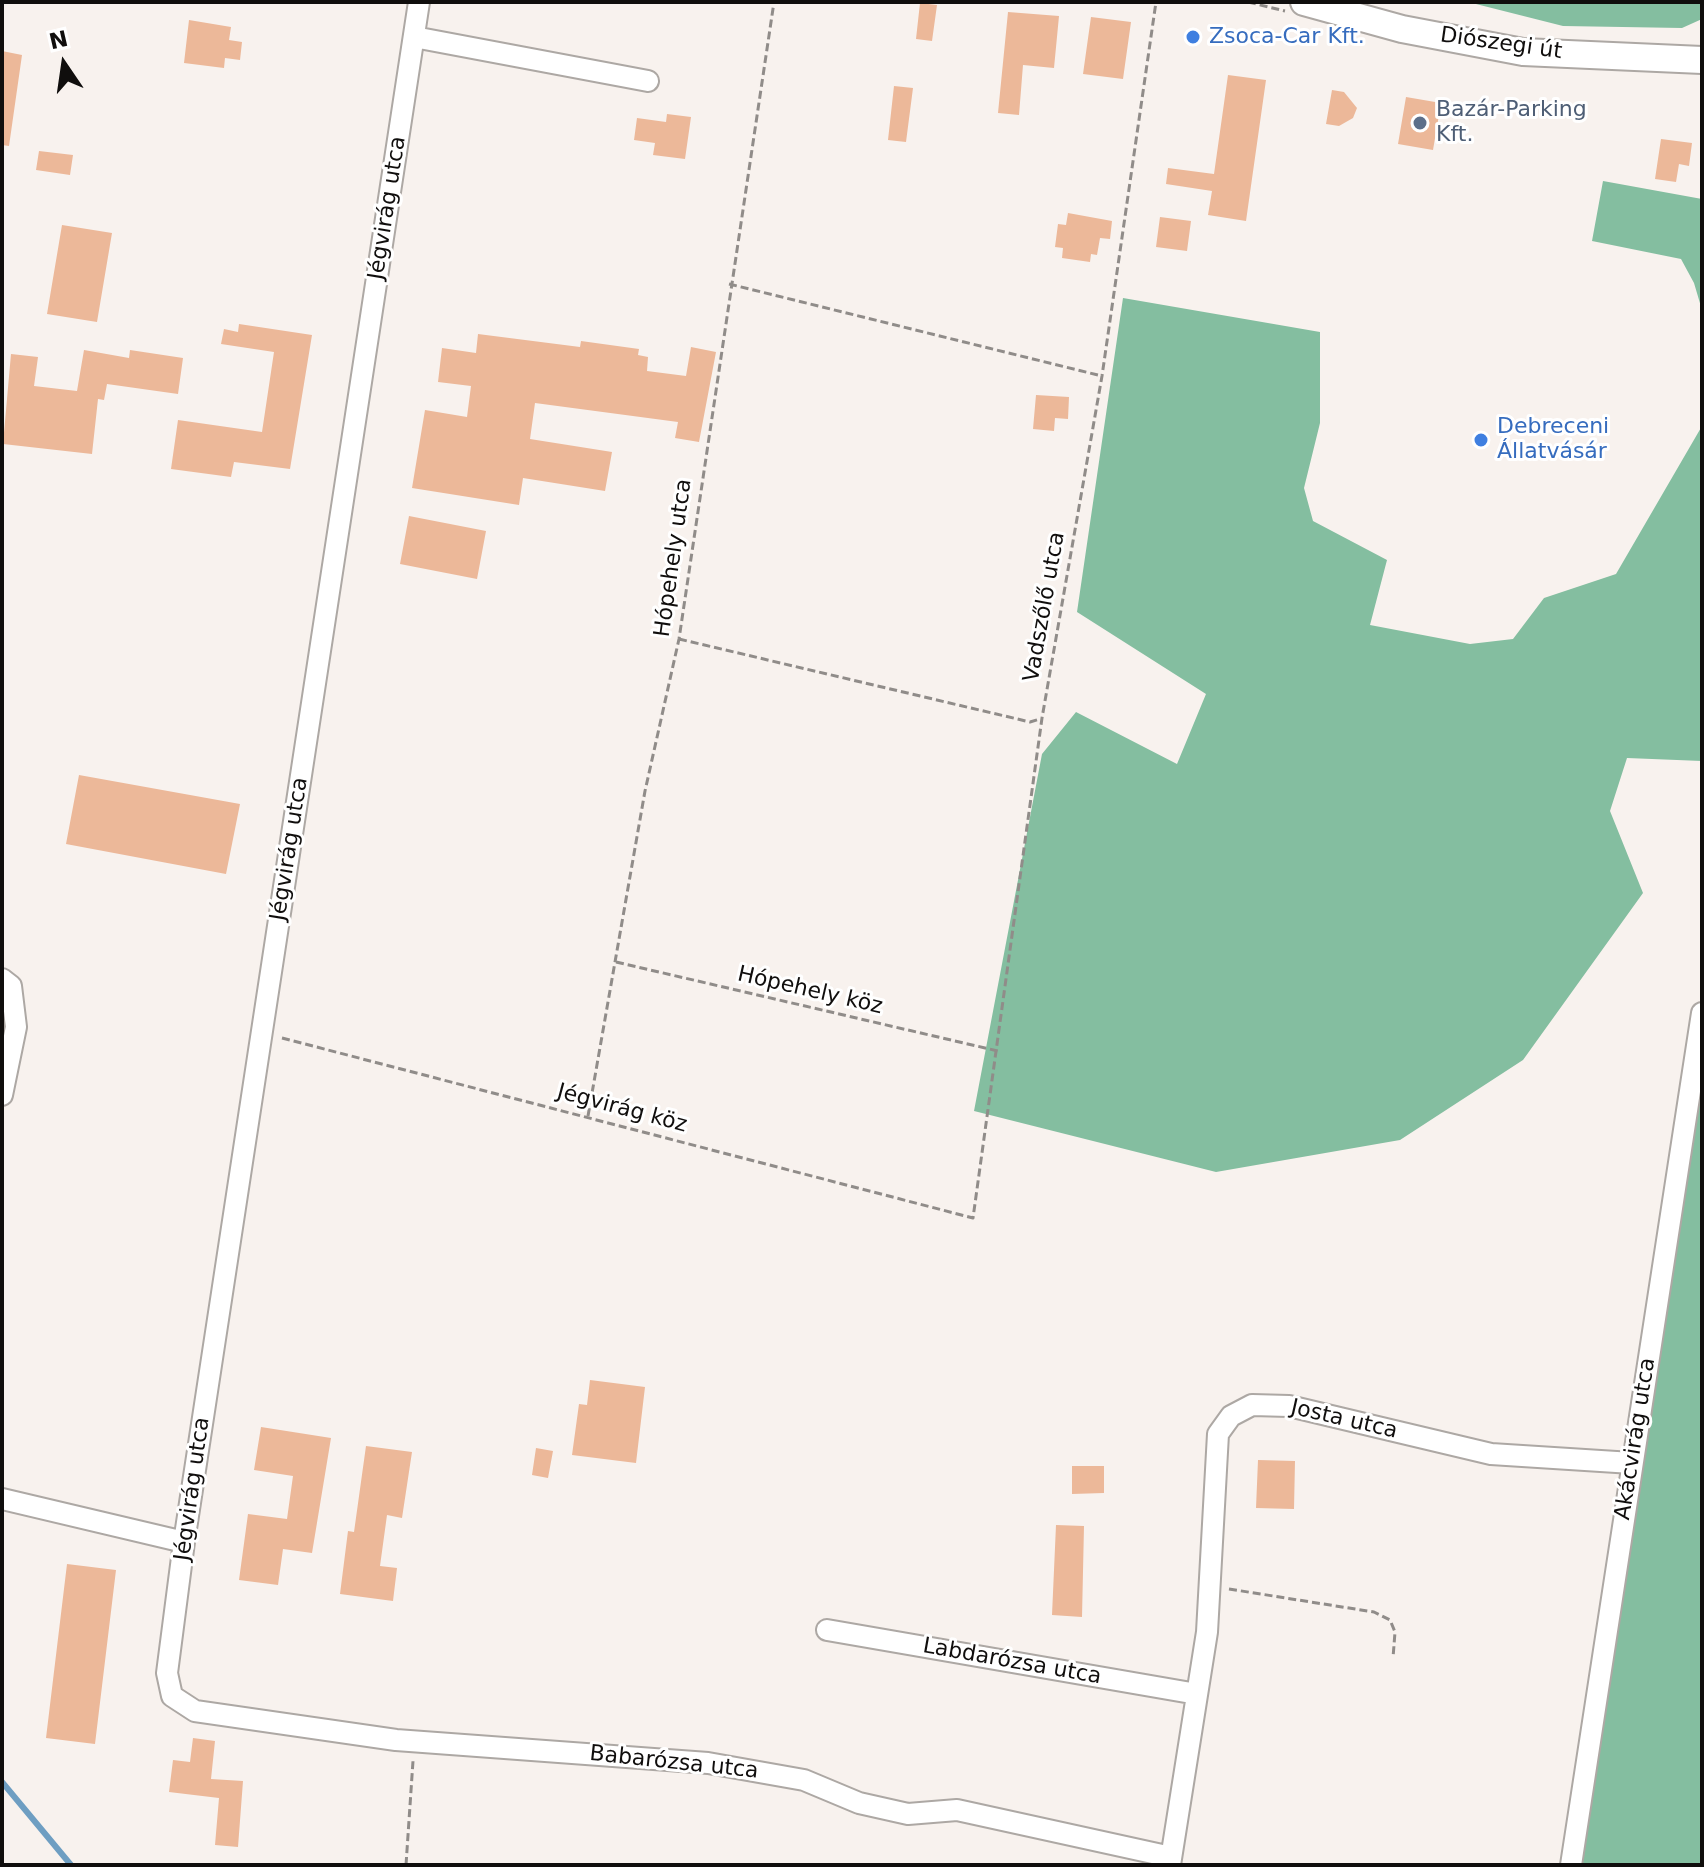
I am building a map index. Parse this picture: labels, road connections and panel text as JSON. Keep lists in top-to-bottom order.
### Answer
{
  "streets": {
    "main road": ["Diószegi út"],
    "street": [
      "Jégvirág utca",
      "Josta utca",
      "Akácvirág utca",
      "Labdarózsa utca",
      "Babarózsa utca"
    ],
    "path": [
      "Hópehely utca",
      "Vadszőlő utca",
      "Hópehely köz",
      "Jégvirág köz"
    ]
  },
  "crossings": [
    ["Jégvirág utca", "Jégvirág köz"],
    ["Jégvirág utca", "Babarózsa utca"],
    ["Hópehely utca", "Hópehely köz"],
    ["Hópehely utca", "Jégvirág köz"],
    ["Vadszőlő utca", "Hópehely köz"],
    ["Vadszőlő utca", "Jégvirág köz"],
    ["Josta utca", "Akácvirág utca"],
    ["Josta utca", "Labdarózsa utca"],
    ["Josta utca", "Babarózsa utca"]
  ],
  "places": ["Zsoca-Car Kft.", "Bazár-Parking Kft.", "Debreceni Állatvásár"],
  "north": "top"
}
